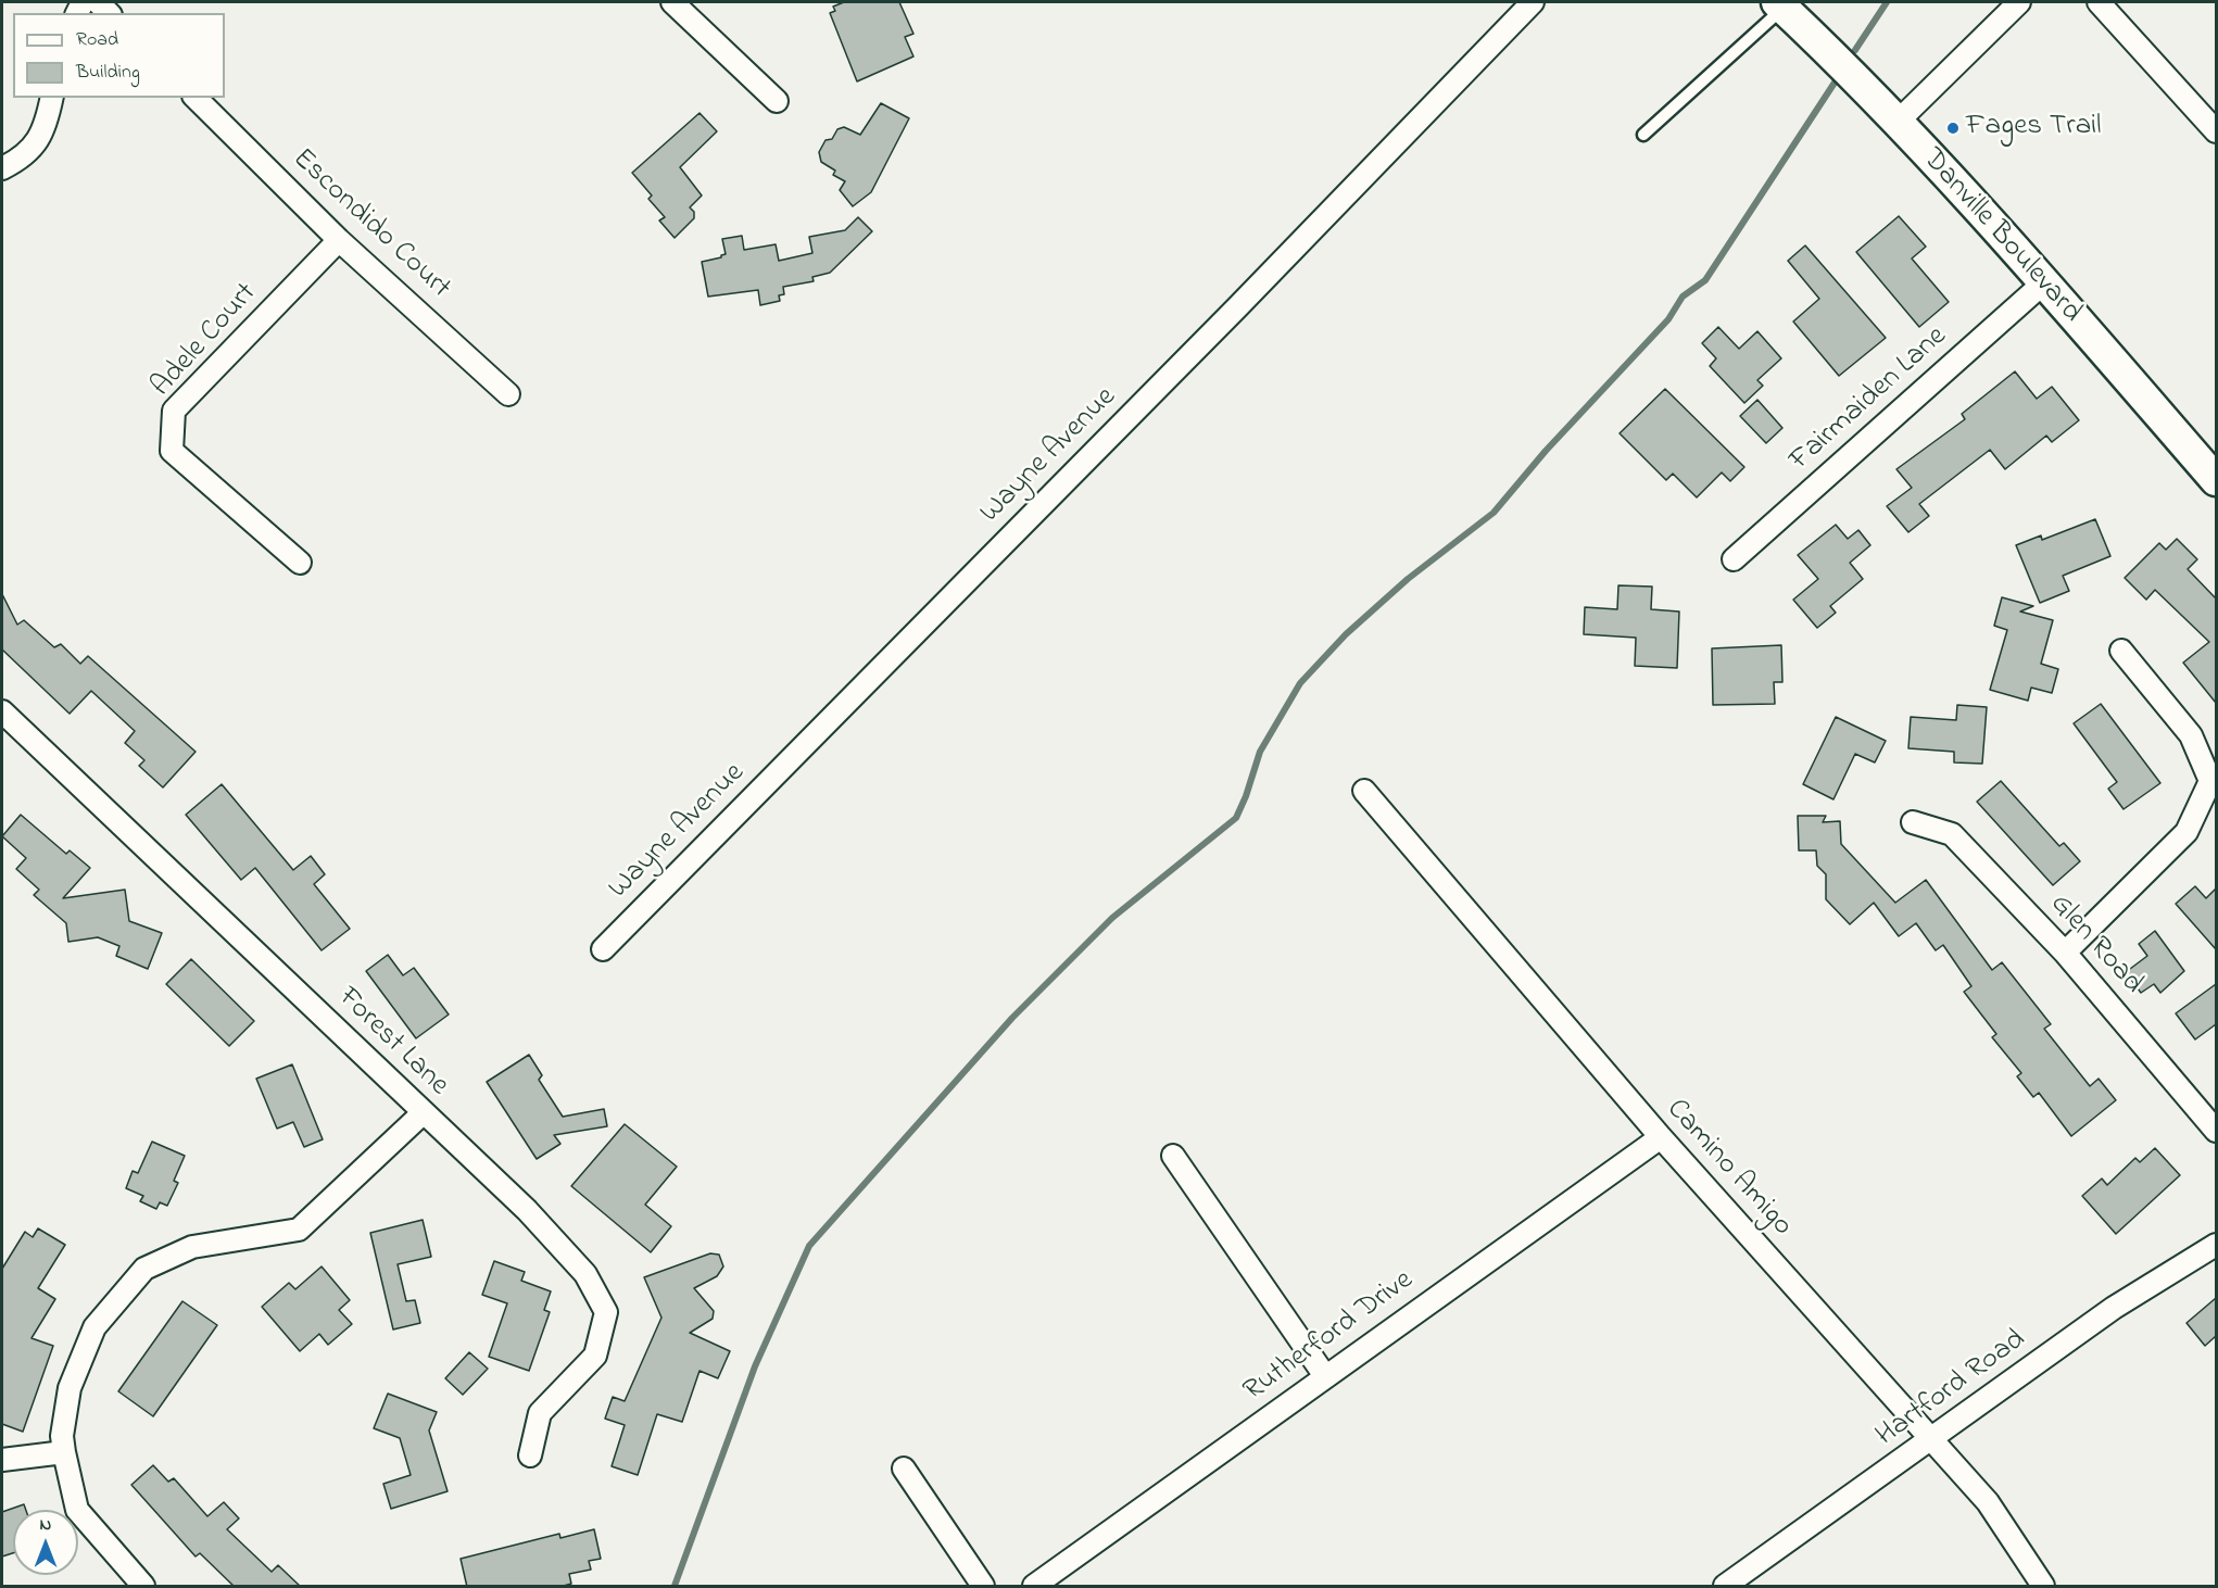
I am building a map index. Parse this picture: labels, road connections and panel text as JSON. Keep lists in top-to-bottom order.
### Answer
{
  "streets": {
    "main road": ["Danville Boulevard"],
    "street": [
      "Escondido Court",
      "Adele Court",
      "Fairmaiden Lane",
      "Wayne Avenue",
      "Glen Road",
      "Forest Lane",
      "Camino Amigo",
      "Rutherford Drive",
      "Hartford Road"
    ]
  },
  "crossings": [
    ["Escondido Court", "Adele Court"],
    ["Danville Boulevard", "Fairmaiden Lane"],
    ["Camino Amigo", "Rutherford Drive"],
    ["Camino Amigo", "Hartford Road"]
  ],
  "places": ["Fages Trail"],
  "legend": ["Road", "Building"],
  "north": "top"
}
